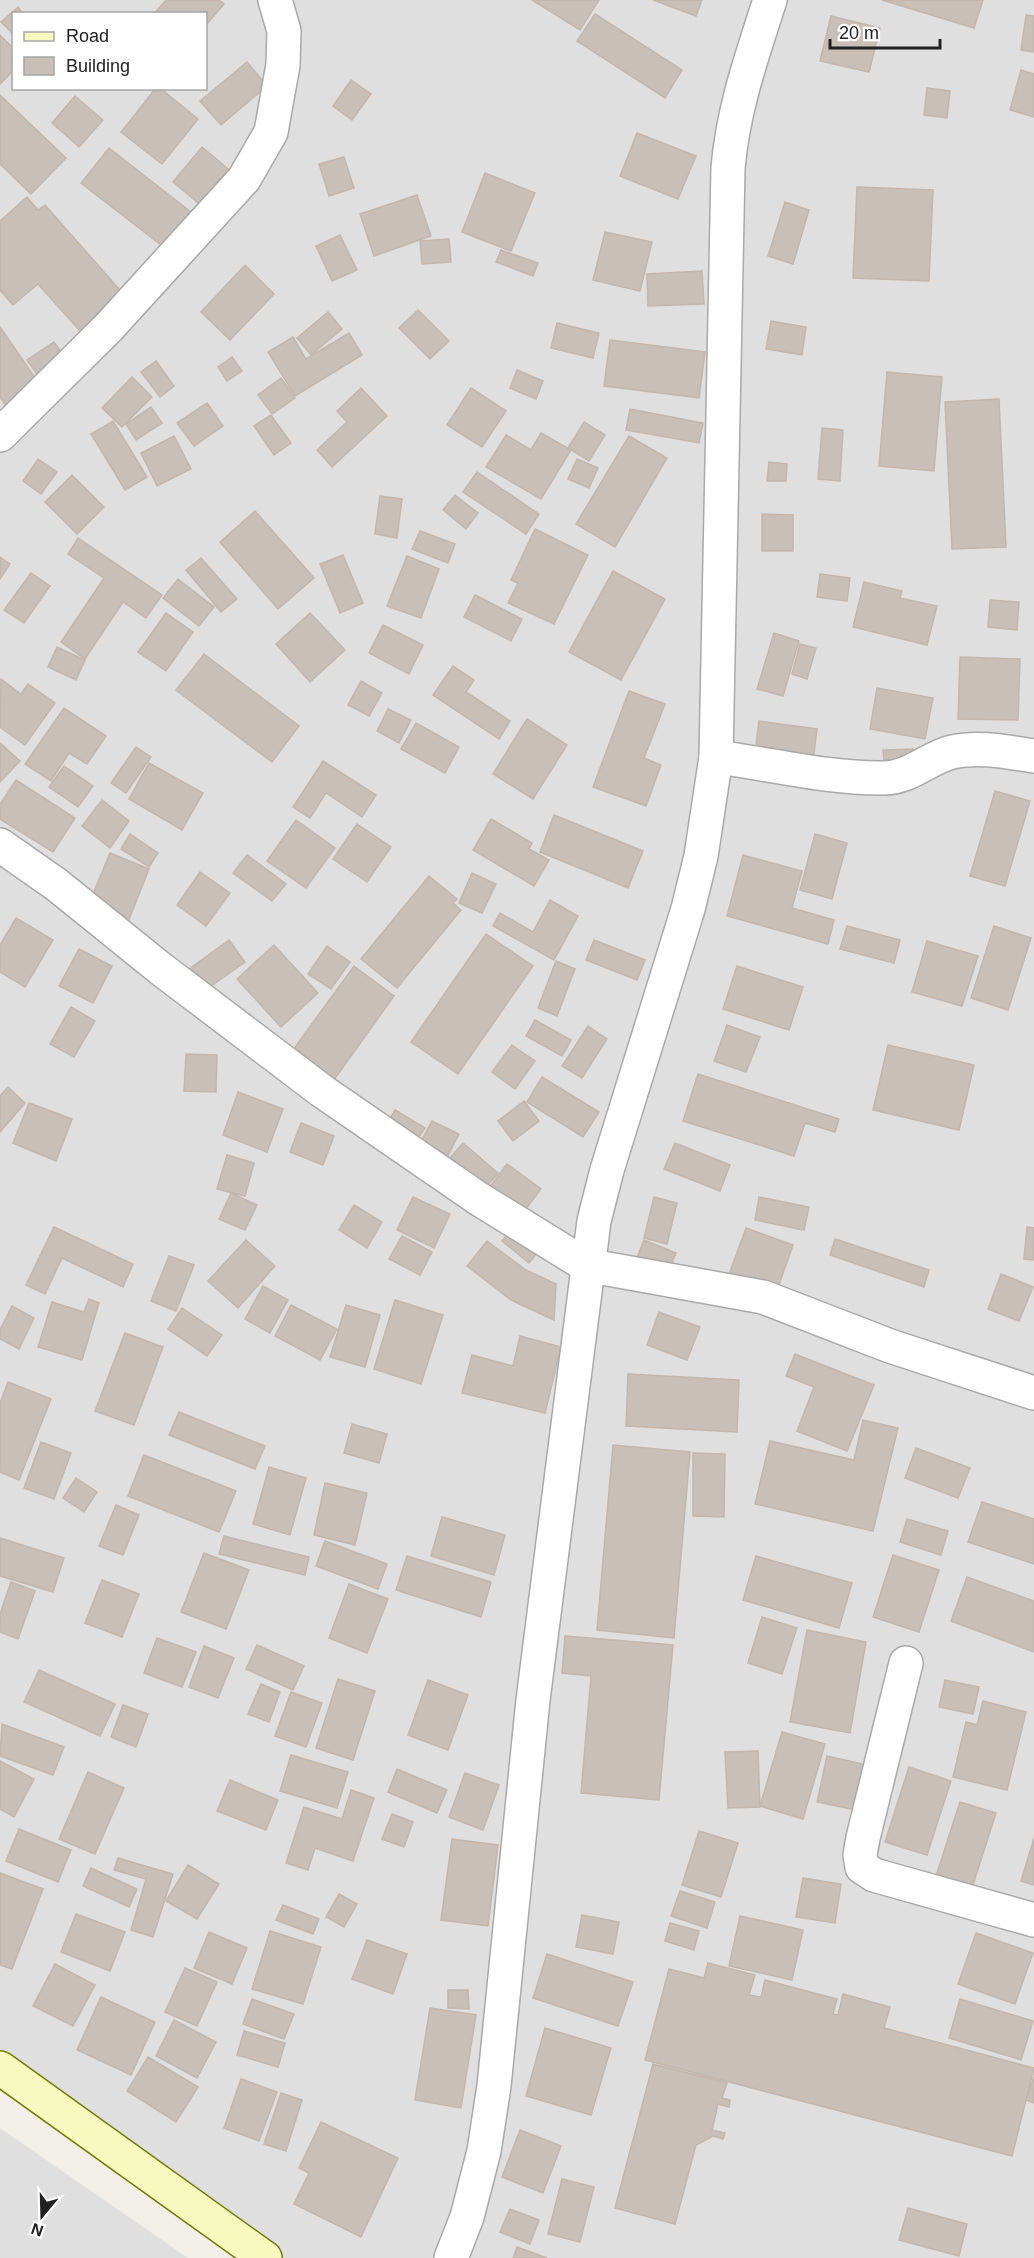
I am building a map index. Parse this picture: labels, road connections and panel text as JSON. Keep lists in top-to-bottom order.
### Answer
{
  "legend": ["Road", "Building"],
  "scale_bar": "20 m",
  "north": "bottom"
}
